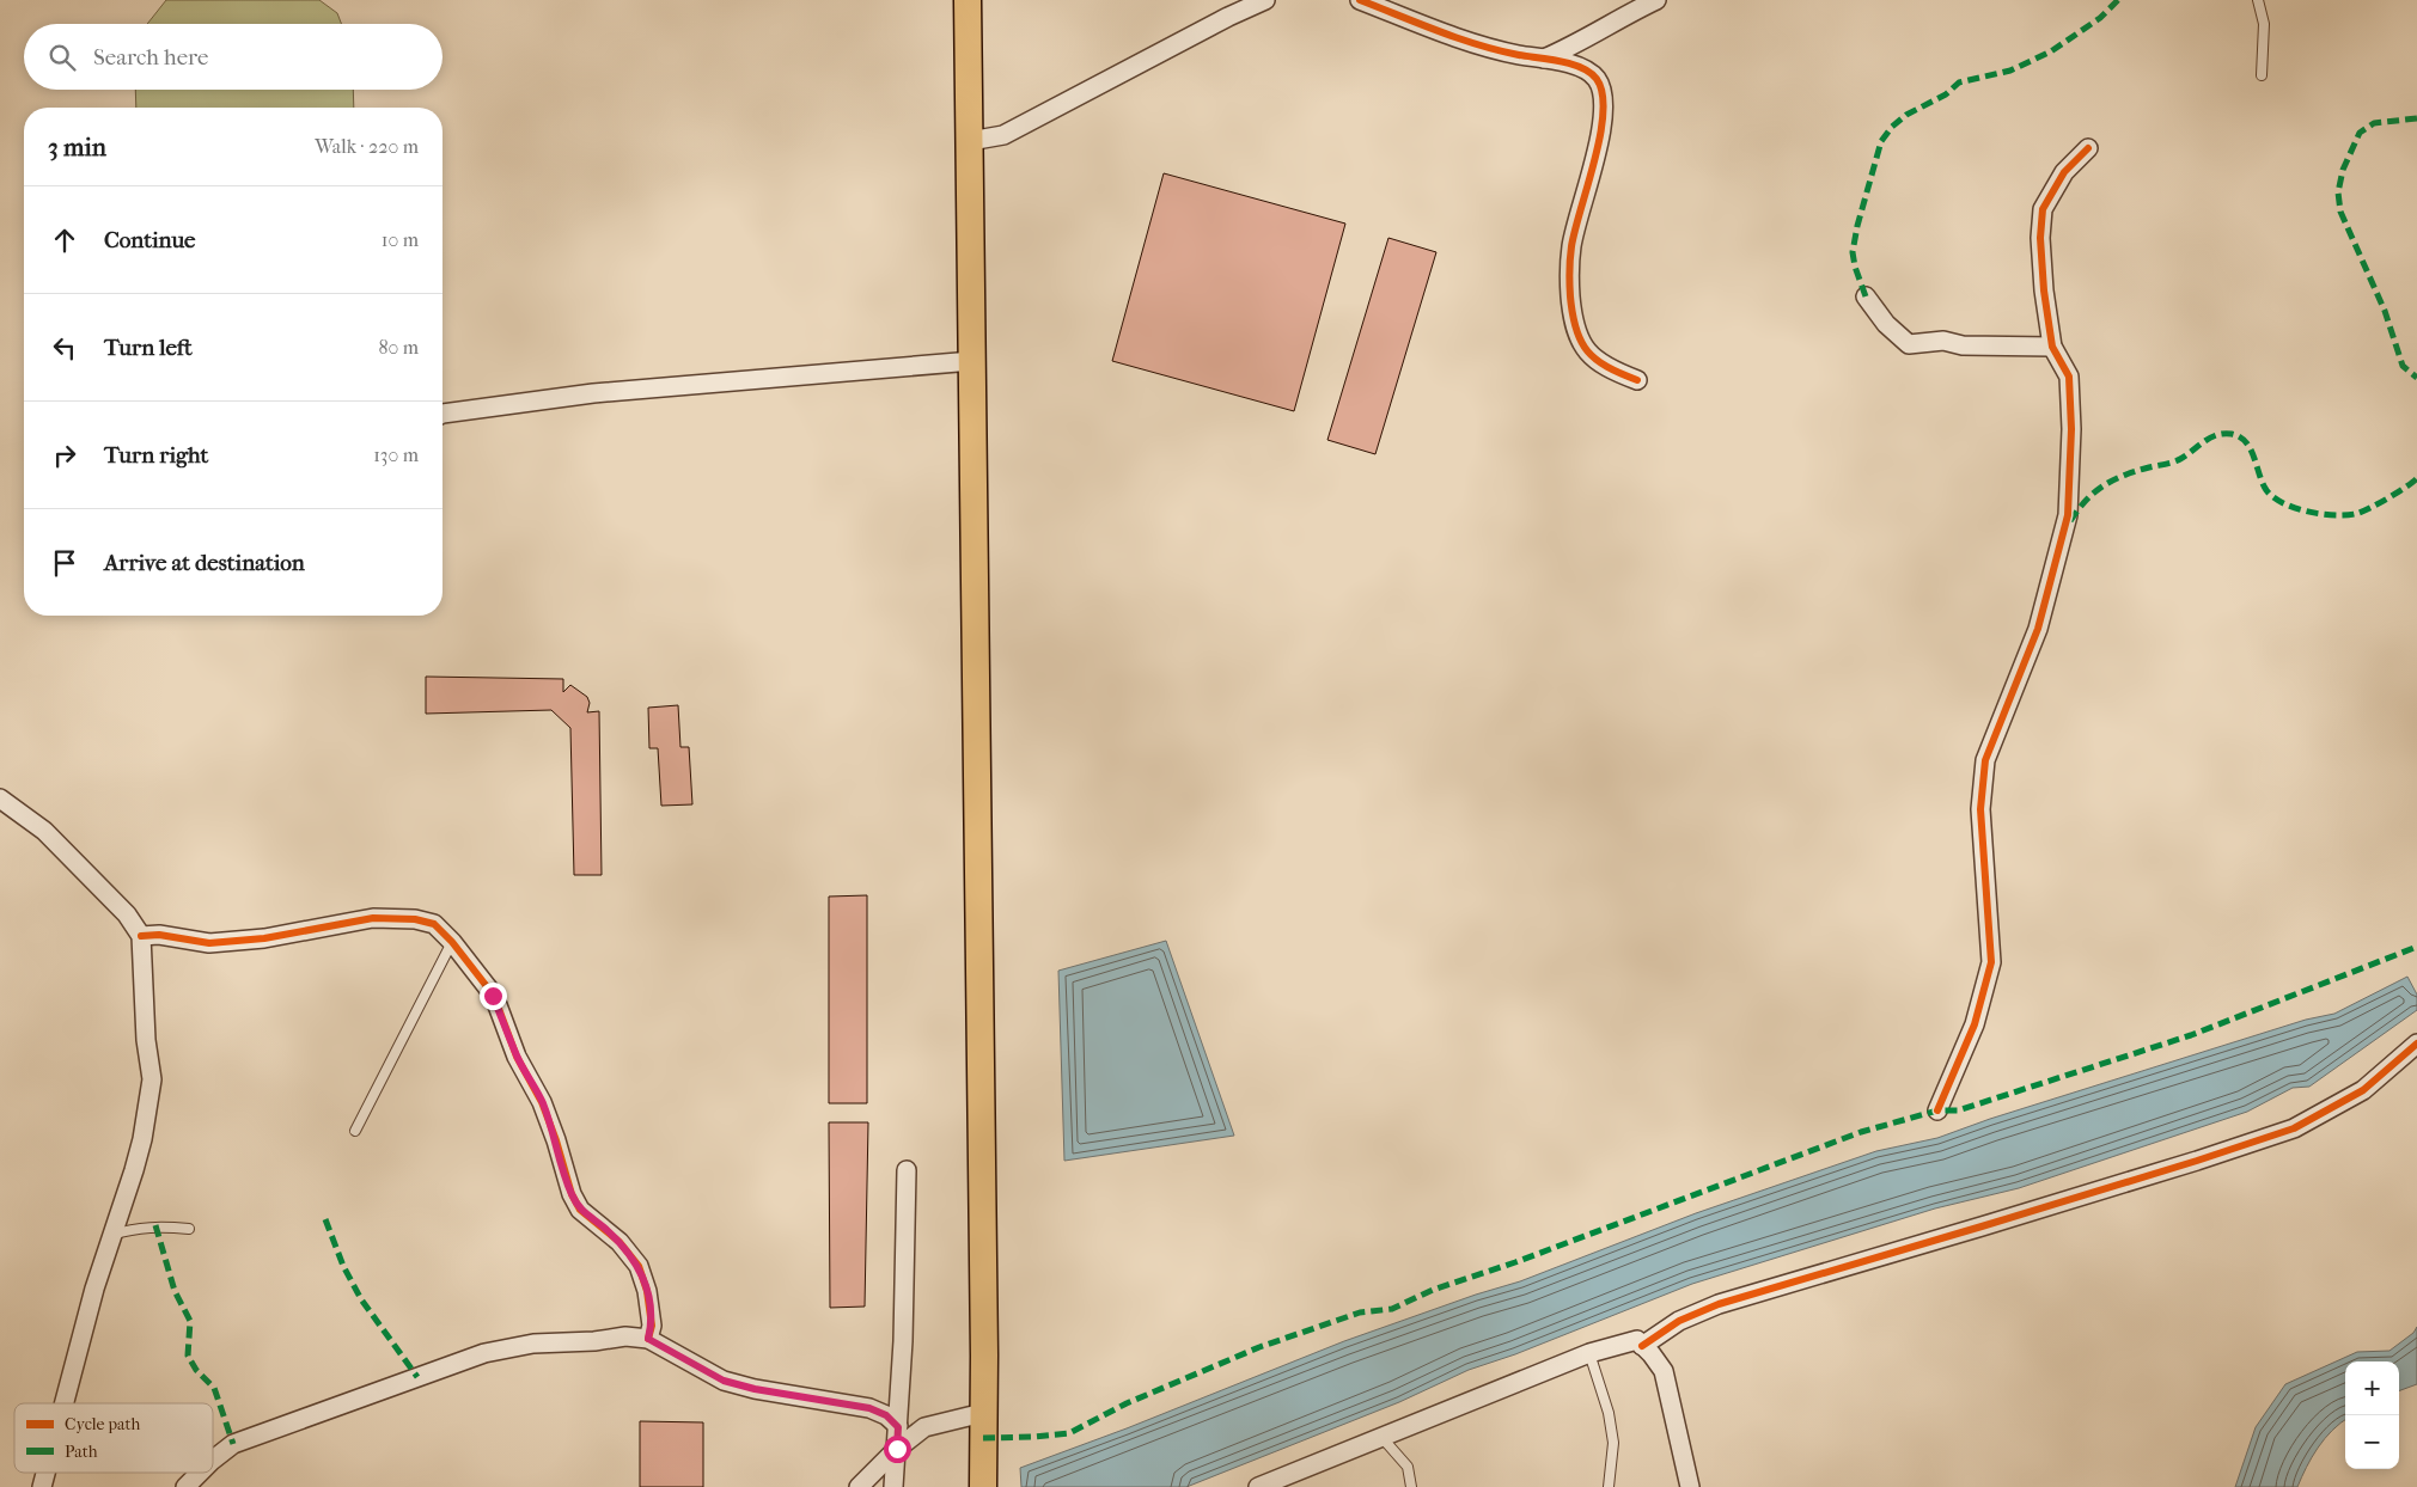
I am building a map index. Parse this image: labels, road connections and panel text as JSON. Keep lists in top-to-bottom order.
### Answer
{
  "legend": ["Cycle path", "Path"],
  "page": {
    "search": "Search here",
    "heading": ["3 min", "Walk · 220 m"],
    "list": [
      ["Continue", "10 m"],
      ["Turn left", "80 m"],
      ["Turn right", "130 m"],
      "Arrive at destination"
    ],
    "map_buttons": ["+", "−"]
  }
}
